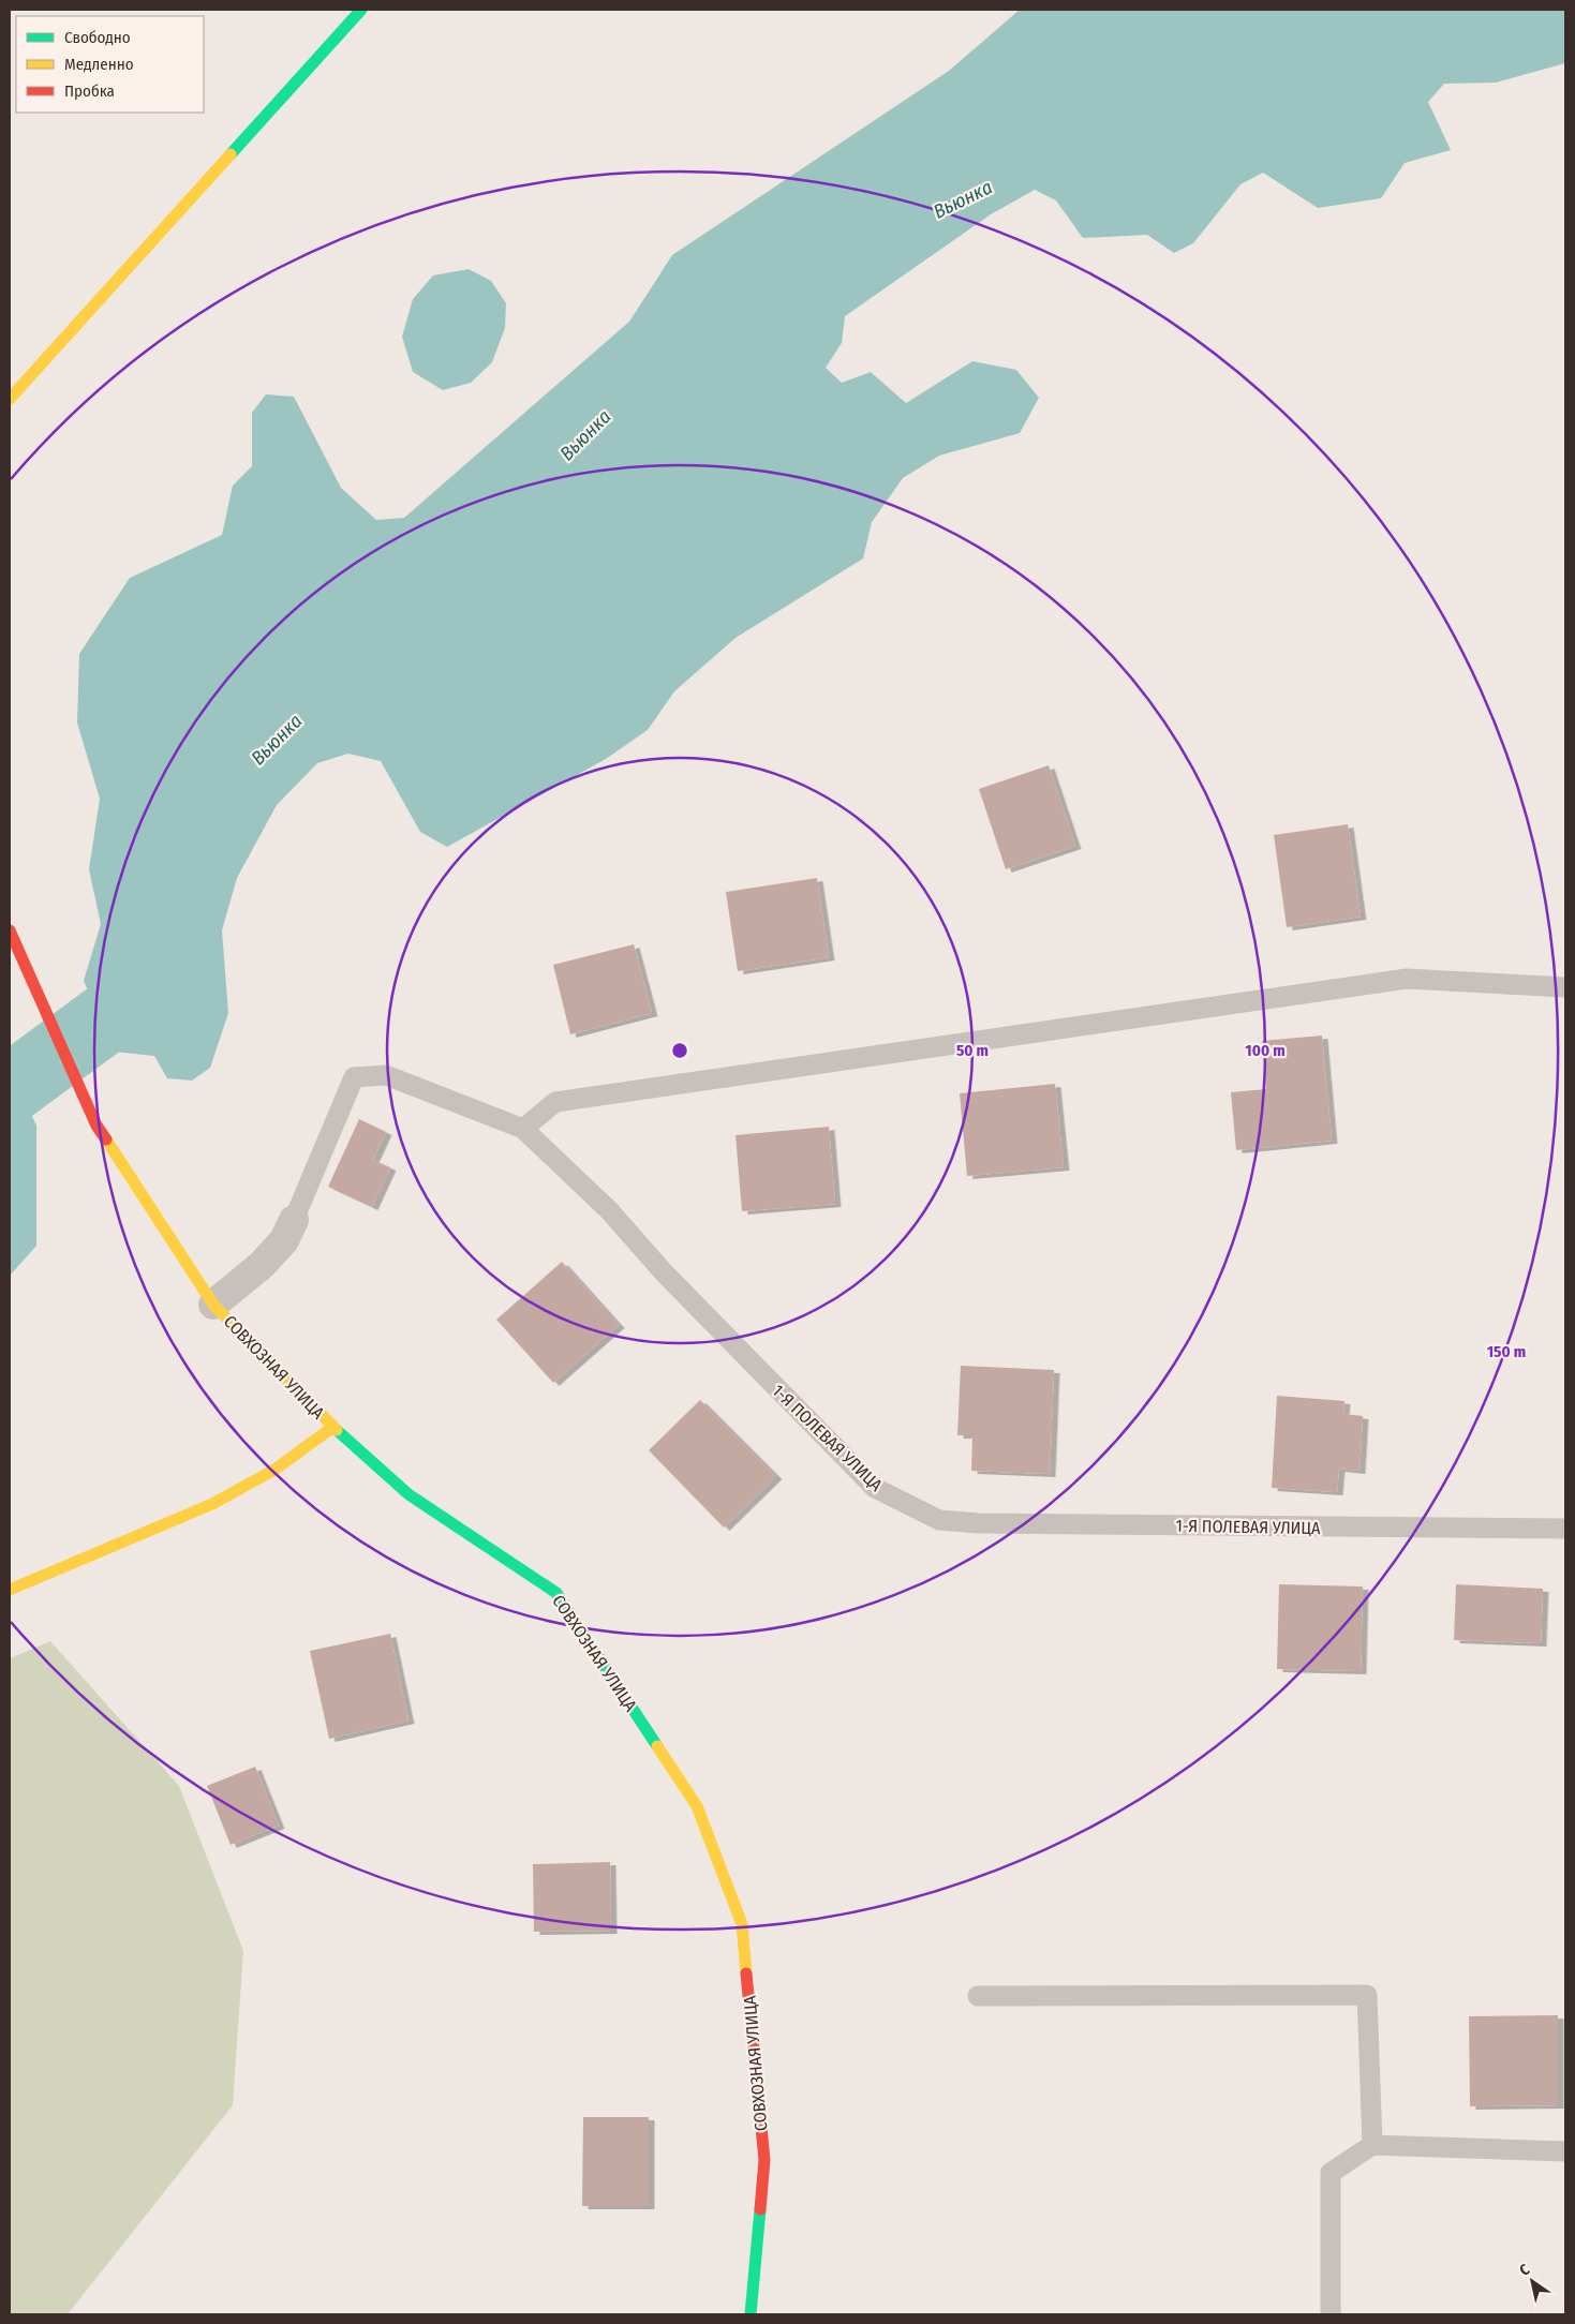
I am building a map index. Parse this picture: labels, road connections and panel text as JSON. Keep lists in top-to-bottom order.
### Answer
{
  "streets": {
    "street": ["СОВХОЗНАЯ УЛИЦА"],
    "lane": ["1-Я ПОЛЕВАЯ УЛИЦА"]
  },
  "water": ["Вьюнка"],
  "legend": ["Свободно", "Медленно", "Пробка"],
  "north": "top left",
  "rings": ["50 m", "100 m", "150 m"]
}
